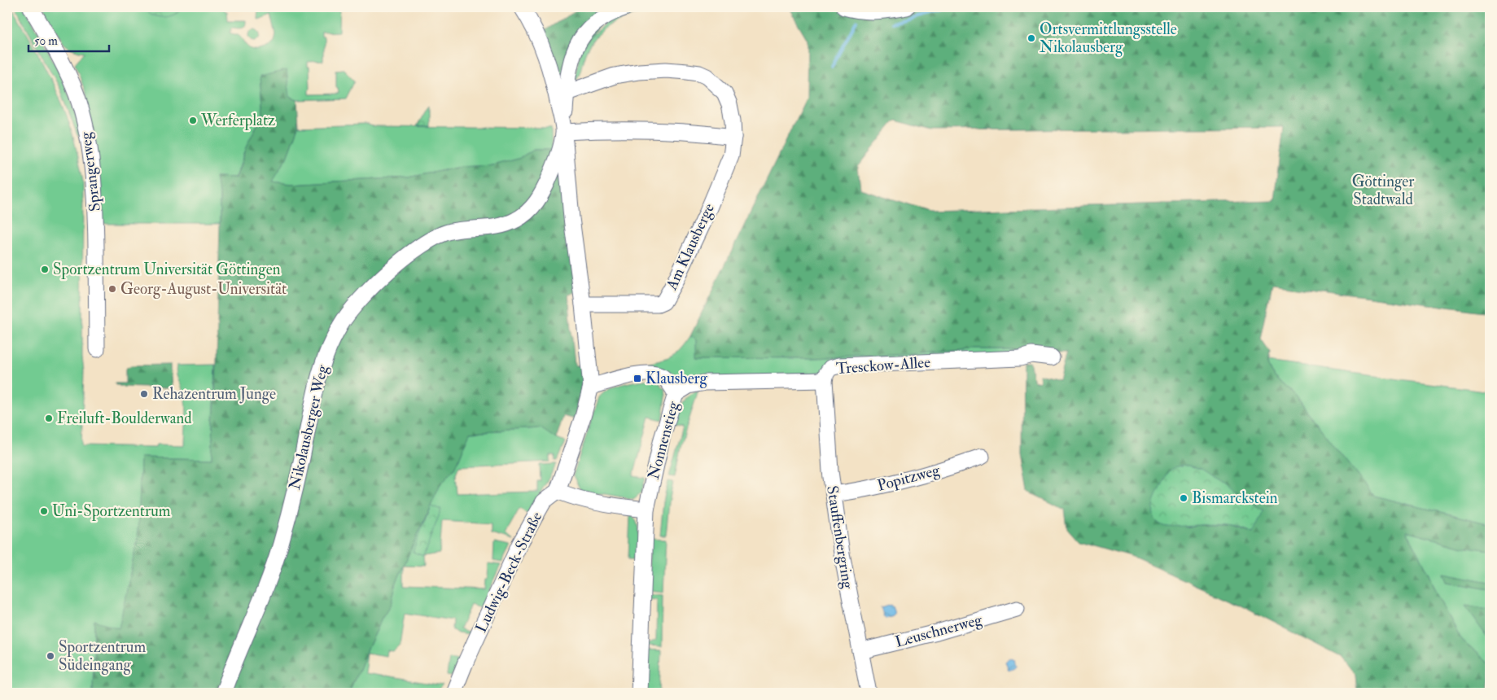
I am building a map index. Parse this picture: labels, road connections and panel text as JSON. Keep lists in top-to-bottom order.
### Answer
{
  "streets": {
    "street": [
      "Sprangerweg",
      "Am Klausberge",
      "Tresckow-Allee",
      "Nikolausberger Weg",
      "Nonnenstieg",
      "Popitzweg",
      "Stauffenbergring",
      "Ludwig-Beck-Straße",
      "Leuschnerweg"
    ]
  },
  "crossings": [
    ["Tresckow-Allee", "Nonnenstieg"],
    ["Tresckow-Allee", "Stauffenbergring"],
    ["Popitzweg", "Stauffenbergring"],
    ["Stauffenbergring", "Leuschnerweg"]
  ],
  "parks": ["Göttinger Stadtwald"],
  "places": {
    "other": [
      "Ortsvermittlungsstelle Nikolausberg",
      "Werferplatz",
      "Sportzentrum Universität Göttingen",
      "Georg-August-Universität",
      "Rehazentrum Junge",
      "Freiluft-Boulderwand",
      "Bismarckstein",
      "Uni-Sportzentrum",
      "Sportzentrum Südeingang"
    ],
    "transit": ["Klausberg"]
  },
  "scale_bar": "50 m"
}
